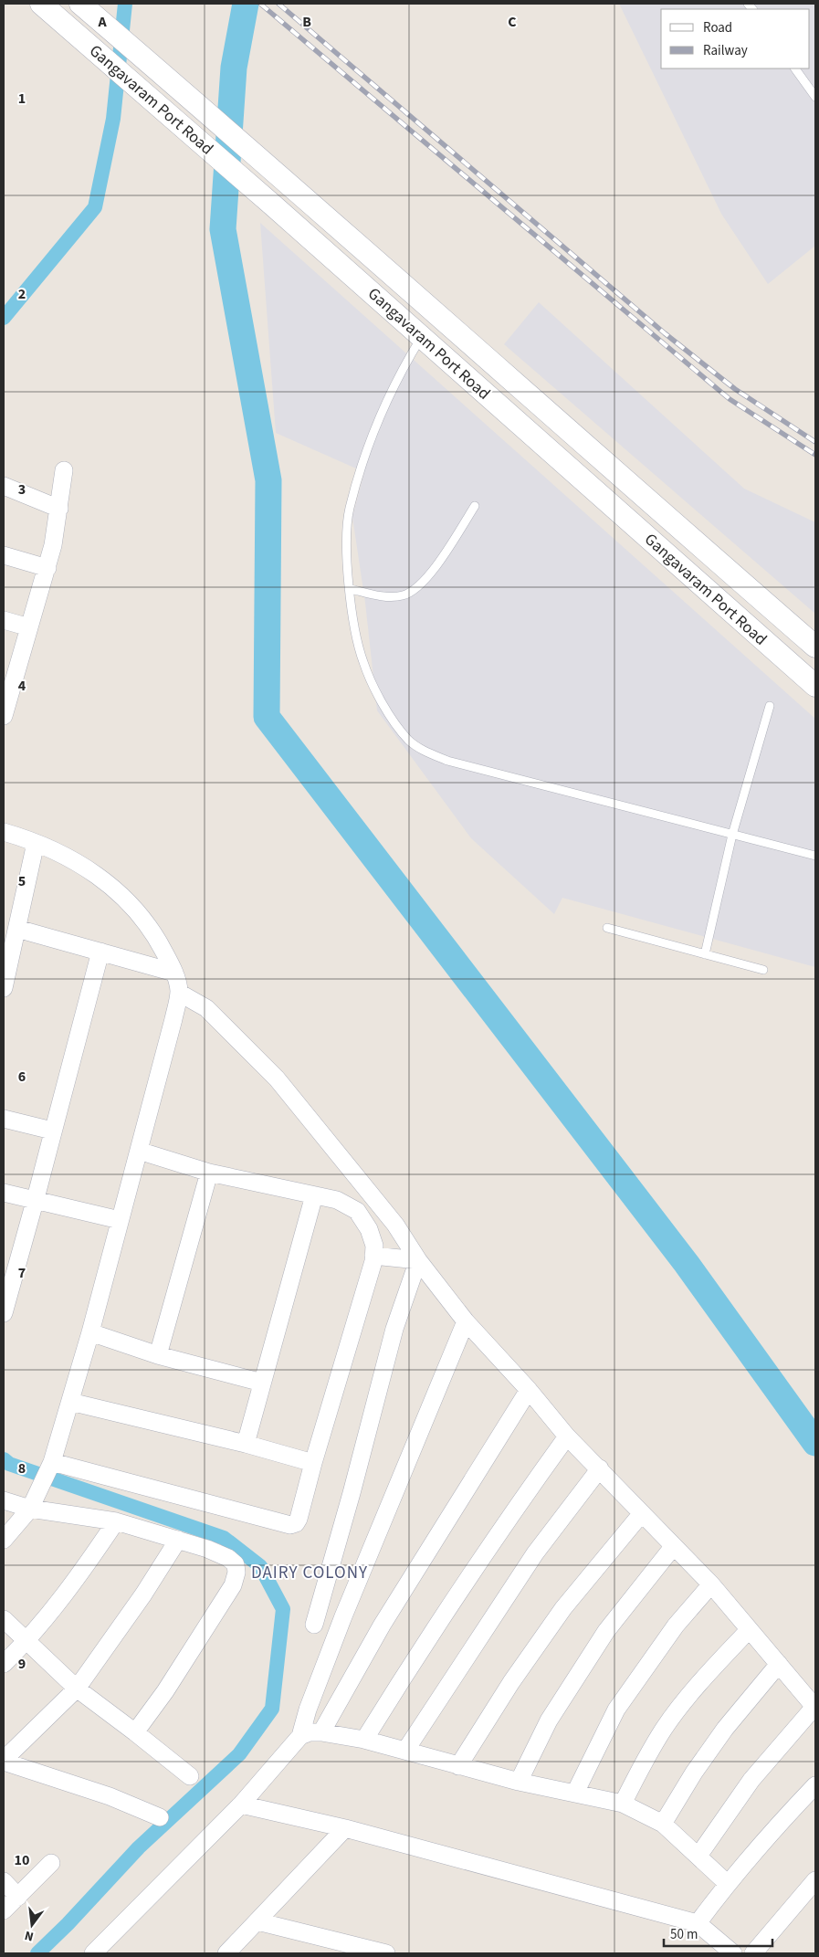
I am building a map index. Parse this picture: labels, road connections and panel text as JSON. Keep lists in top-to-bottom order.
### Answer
{
  "streets": {
    "street": ["Gangavaram Port Road"]
  },
  "districts": ["DAIRY COLONY"],
  "legend": ["Road", "Railway"],
  "scale_bar": "50 m",
  "north": "bottom",
  "grid": {
    "columns": ["A", "B", "C"],
    "rows": [
      "1",
      "2",
      "3",
      "4",
      "5",
      "6",
      "7",
      "8",
      "9",
      "10"
    ]
  }
}
